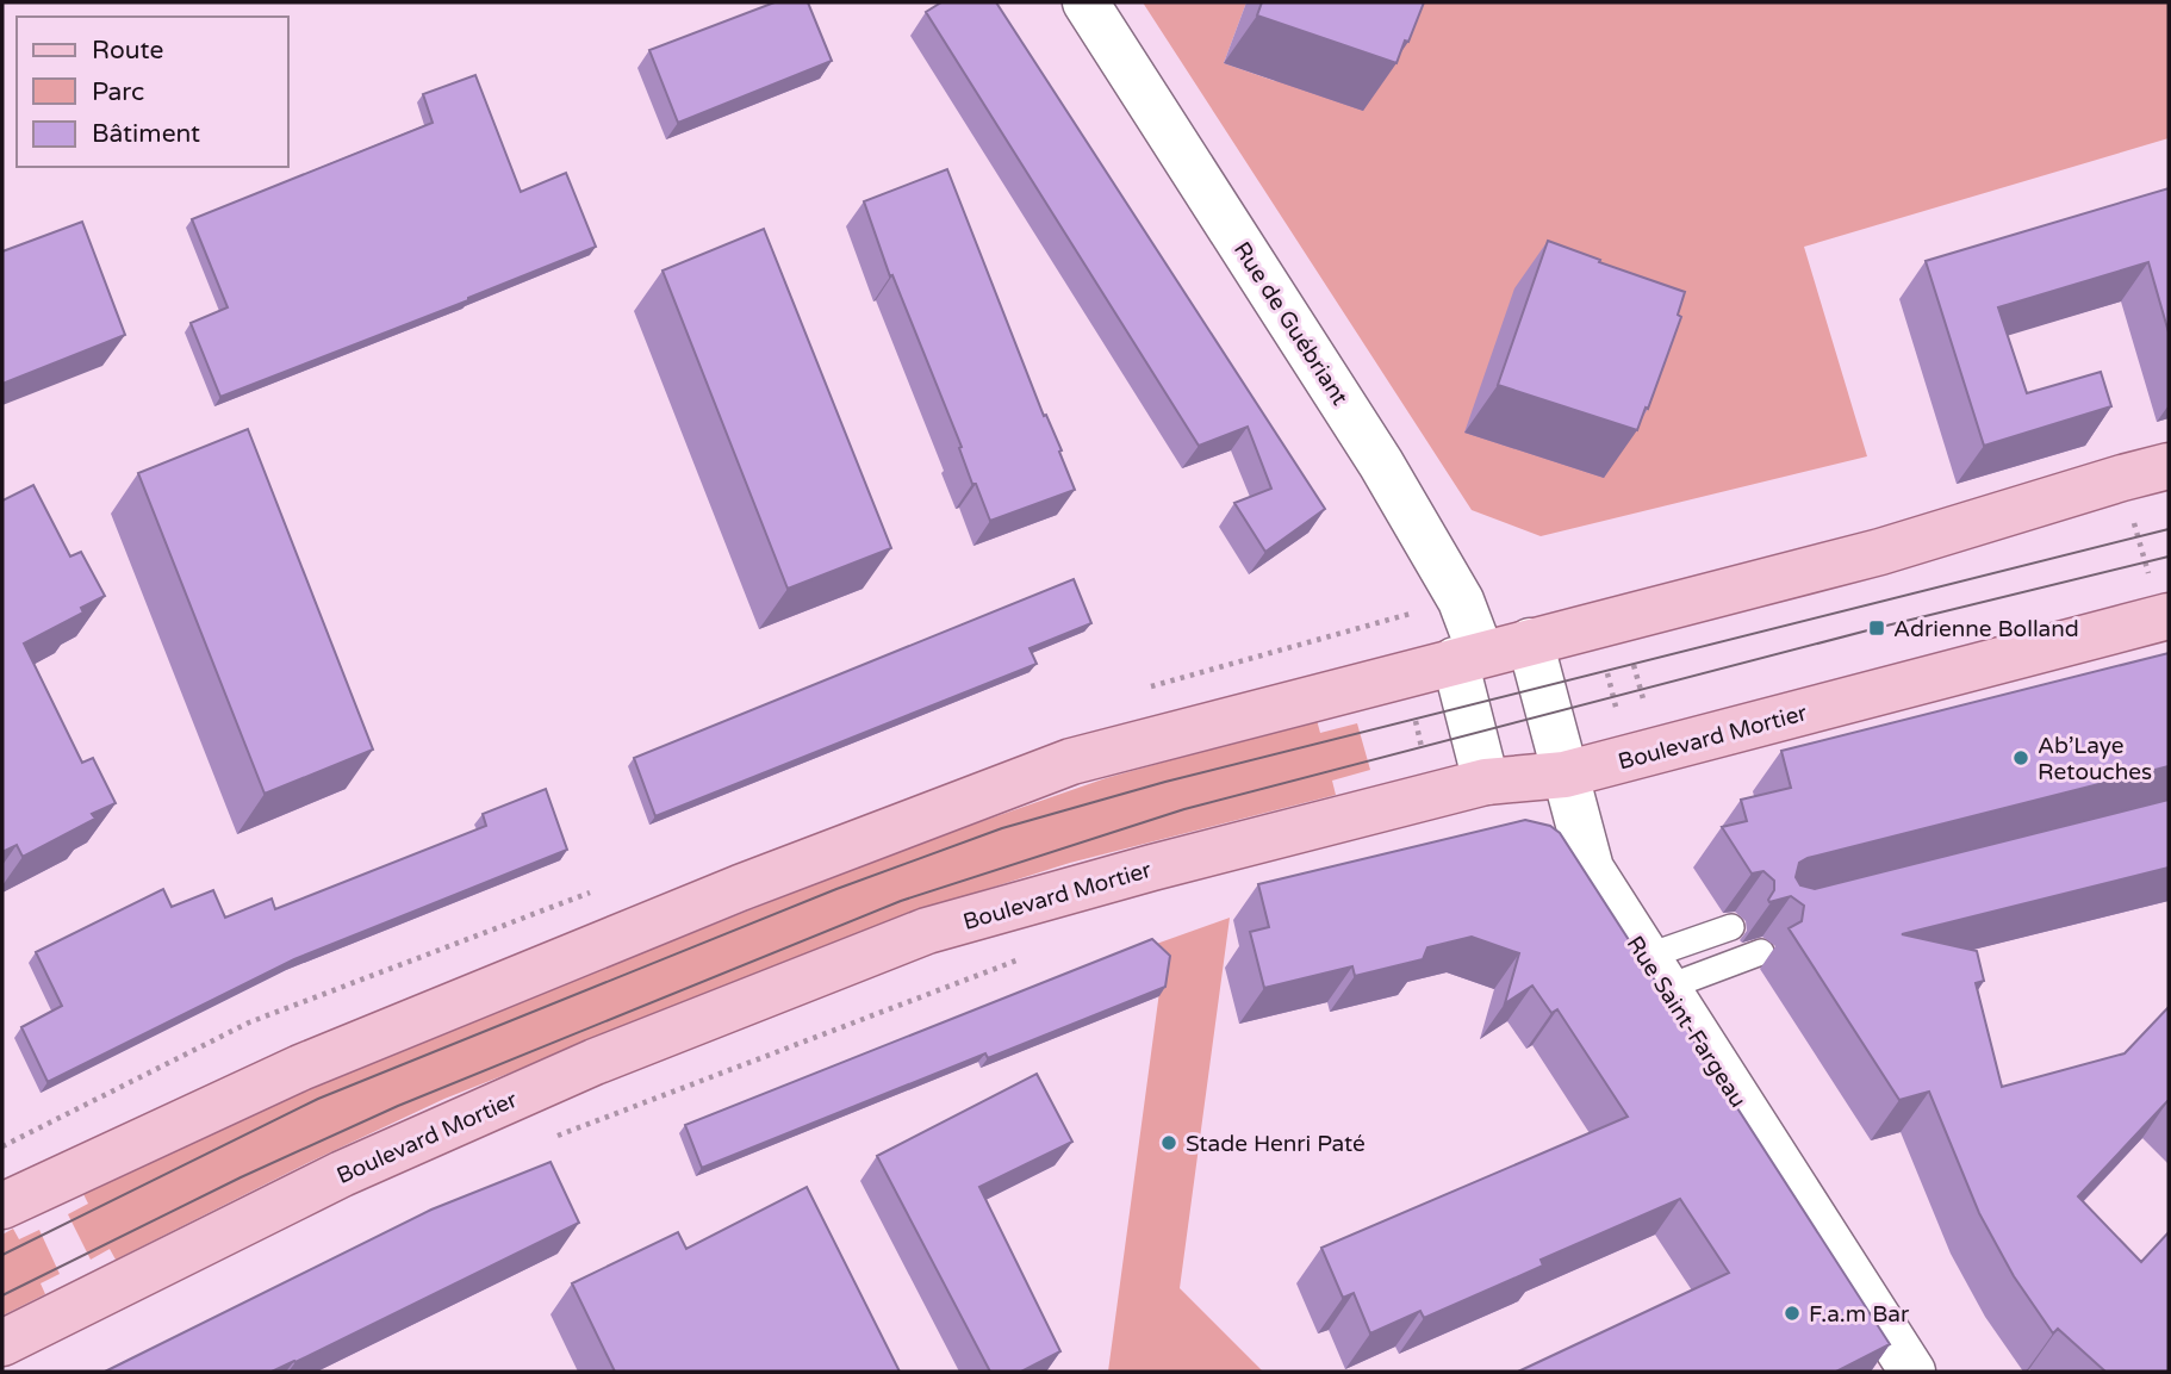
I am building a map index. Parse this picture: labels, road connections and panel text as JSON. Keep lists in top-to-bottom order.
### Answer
{
  "streets": {
    "main road": ["Boulevard Mortier"],
    "street": ["Rue de Guébriant", "Rue Saint-Fargeau"]
  },
  "crossings": [
    ["Rue de Guébriant", "Boulevard Mortier"],
    ["Boulevard Mortier", "Rue Saint-Fargeau"]
  ],
  "places": {
    "transit": ["Adrienne Bolland"],
    "other": ["Ab’Laye Retouches", "Stade Henri Paté", "F.a.m Bar"]
  },
  "legend": ["Route", "Parc", "Bâtiment"]
}
